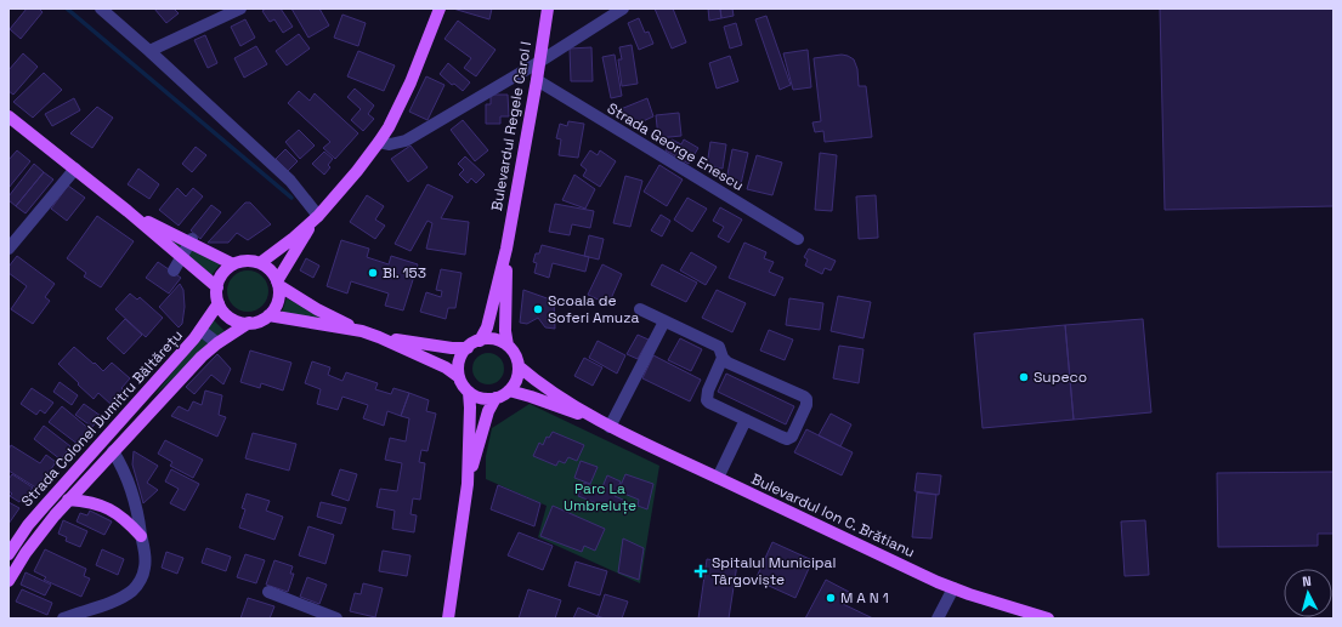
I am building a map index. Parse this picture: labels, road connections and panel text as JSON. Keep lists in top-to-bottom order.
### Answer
{
  "streets": {
    "main road": ["Bulevardul Regele Carol I", "Strada Colonel Dumitru Băltărețu", "Bulevardul Ion C. Brătianu"],
    "street": ["Strada George Enescu"]
  },
  "crossings": [
    ["Bulevardul Regele Carol I", "Strada George Enescu"],
    ["Bulevardul Regele Carol I", "Bulevardul Ion C. Brătianu"]
  ],
  "parks": ["Parc La Umbreluțe"],
  "places": {
    "other": [
      "Bl. 153",
      "Scoala de Soferi Amuza",
      "Supeco",
      "M A N 1"
    ],
    "health": ["Spitalul Municipal Târgoviște"]
  },
  "north": "top"
}
